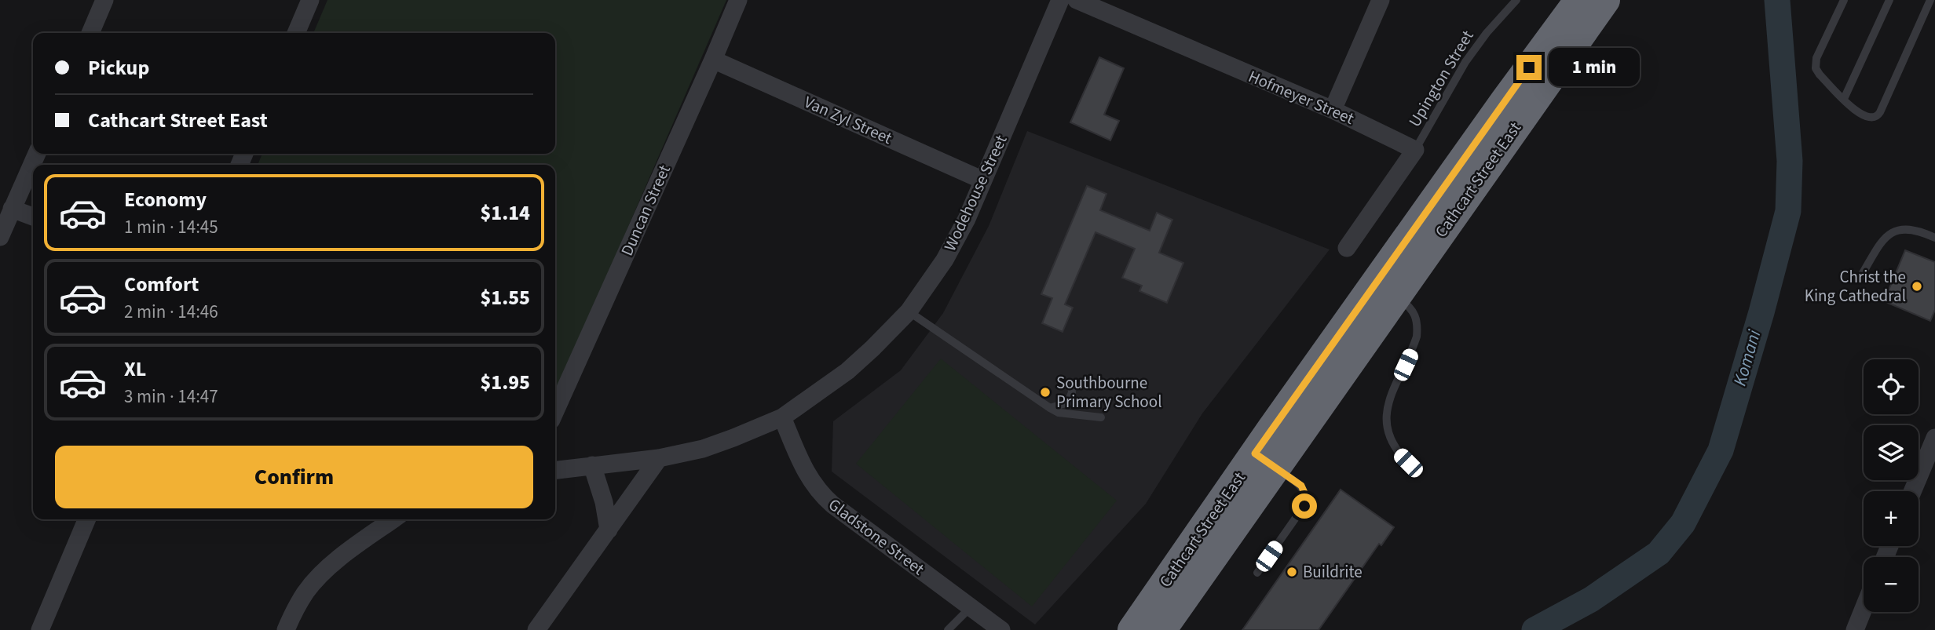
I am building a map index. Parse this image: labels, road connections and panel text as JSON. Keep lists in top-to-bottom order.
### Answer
{
  "streets": {
    "highway": ["Cathcart Street East"],
    "street": [
      "Hofmeyer Street",
      "Van Zyl Street",
      "Wodehouse Street",
      "Duncan Street",
      "Gladstone Street"
    ],
    "lane": ["Upington Street"]
  },
  "crossings": [
    ["Upington Street", "Hofmeyer Street"],
    ["Van Zyl Street", "Wodehouse Street"],
    ["Van Zyl Street", "Duncan Street"],
    ["Wodehouse Street", "Gladstone Street"]
  ],
  "water": ["Komani"],
  "places": ["Christ the King Cathedral", "Southbourne Primary School", "Buildrite"],
  "page": {
    "banner": ["Pickup", "Cathcart Street East"],
    "bubble": "1 min",
    "list": [
      {
        "name": "Economy",
        "note": "1 min · 14:45",
        "value": "$1.14"
      },
      {
        "name": "Comfort",
        "note": "2 min · 14:46",
        "value": "$1.55"
      },
      {
        "name": "XL",
        "note": "3 min · 14:47",
        "value": "$1.95"
      }
    ],
    "map_buttons": ["+", "−"],
    "buttons": "Confirm"
  }
}
